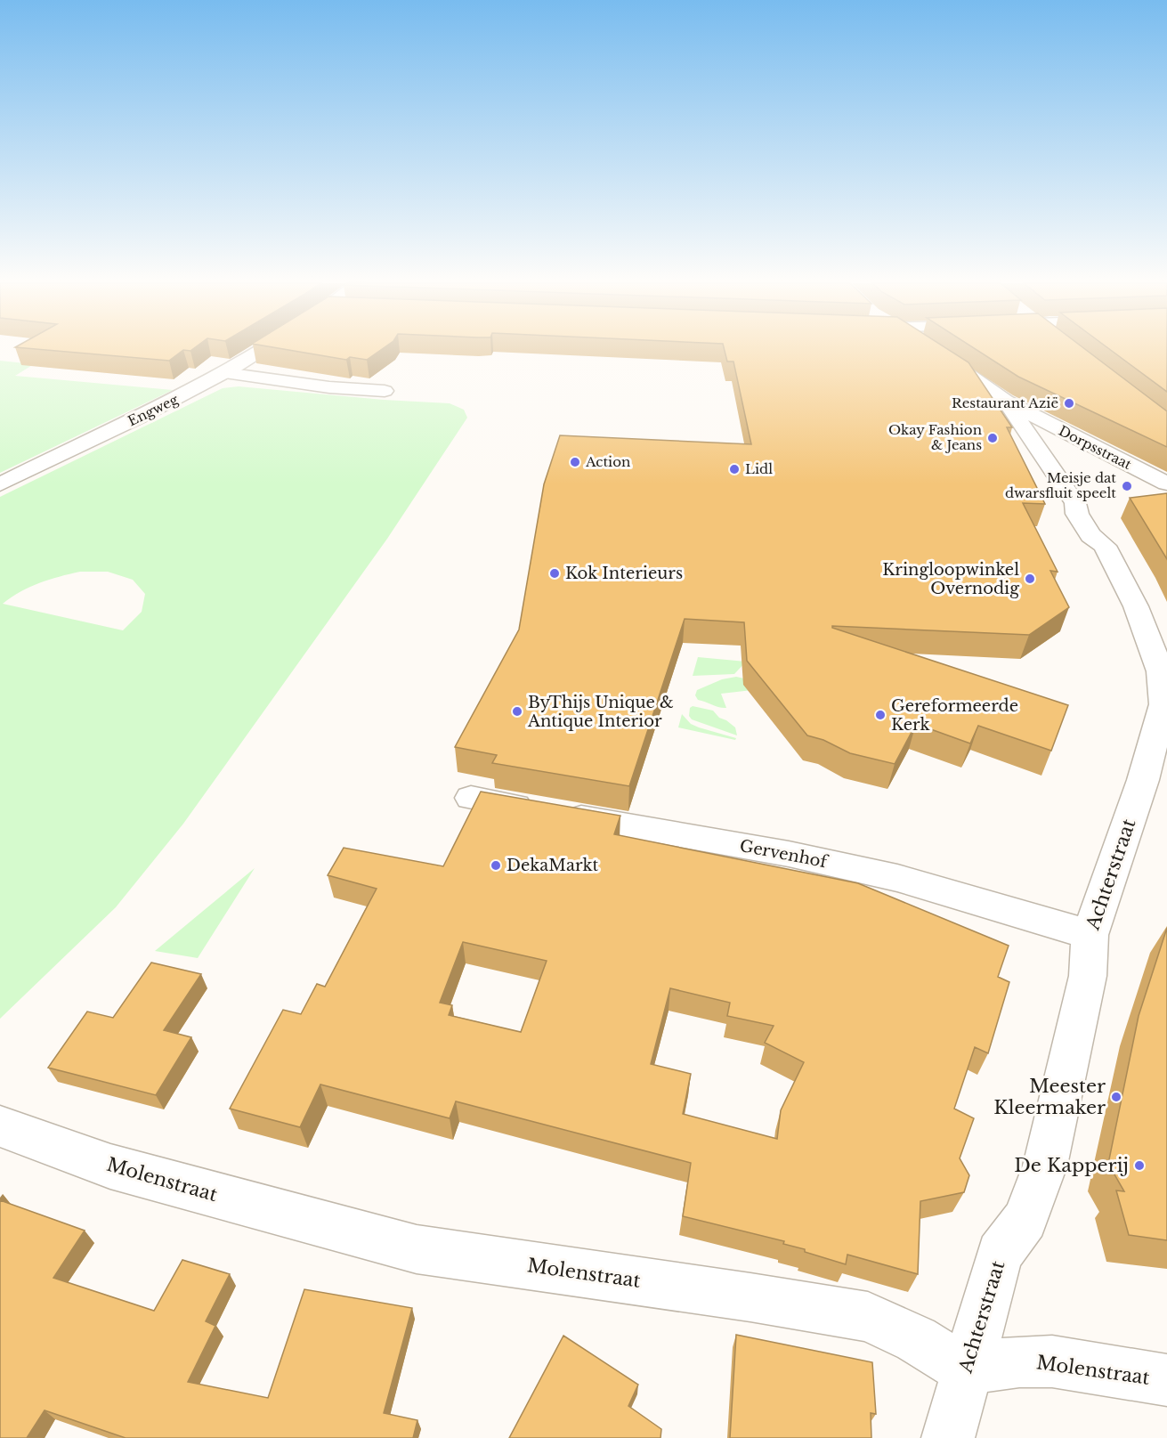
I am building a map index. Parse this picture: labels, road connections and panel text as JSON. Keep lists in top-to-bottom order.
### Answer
{
  "streets": {
    "street": [
      "Engweg",
      "Dorpsstraat",
      "Gervenhof",
      "Achterstraat",
      "Molenstraat"
    ]
  },
  "crossings": [
    ["Dorpsstraat", "Achterstraat"],
    ["Gervenhof", "Achterstraat"],
    ["Achterstraat", "Molenstraat"]
  ],
  "places": [
    "Restaurant Azië",
    "Okay Fashion & Jeans",
    "Action",
    "Lidl",
    "Meisje dat dwarsfluit speelt",
    "Kok Interieurs",
    "Kringloopwinkel Overnodig",
    "ByThijs Unique & Antique Interior",
    "Gereformeerde Kerk",
    "DekaMarkt",
    "Meester Kleermaker",
    "De Kapperij"
  ]
}
